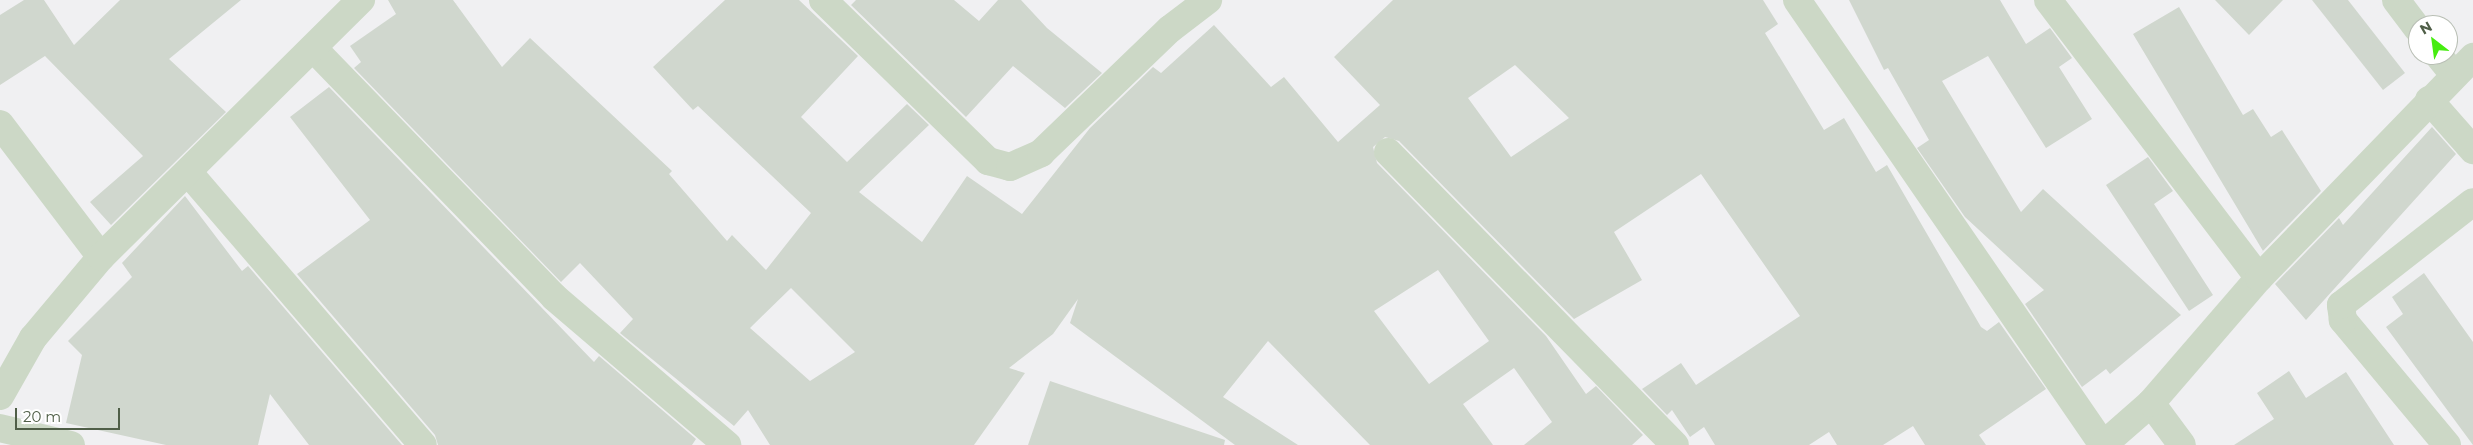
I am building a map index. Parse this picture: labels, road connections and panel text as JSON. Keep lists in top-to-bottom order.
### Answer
{
  "scale_bar": "20 m",
  "north": "top left"
}
